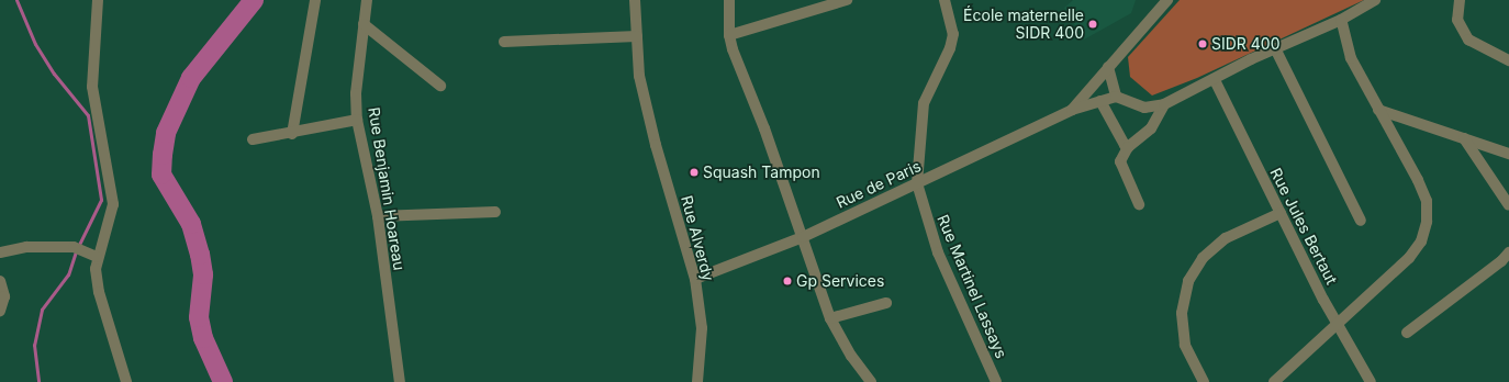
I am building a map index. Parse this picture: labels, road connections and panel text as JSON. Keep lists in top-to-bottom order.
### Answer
{
  "streets": {
    "street": [
      "Rue de Paris",
      "Rue Benjamin Hoareau",
      "Rue Jules Bertaut",
      "Rue Alverdy",
      "Rue Martinel Lassays"
    ]
  },
  "crossings": [
    ["Rue de Paris", "Rue Alverdy"],
    ["Rue de Paris", "Rue Martinel Lassays"]
  ],
  "places": [
    "École maternelle SIDR 400",
    "SIDR 400",
    "Squash Tampon",
    "Gp Services"
  ]
}
